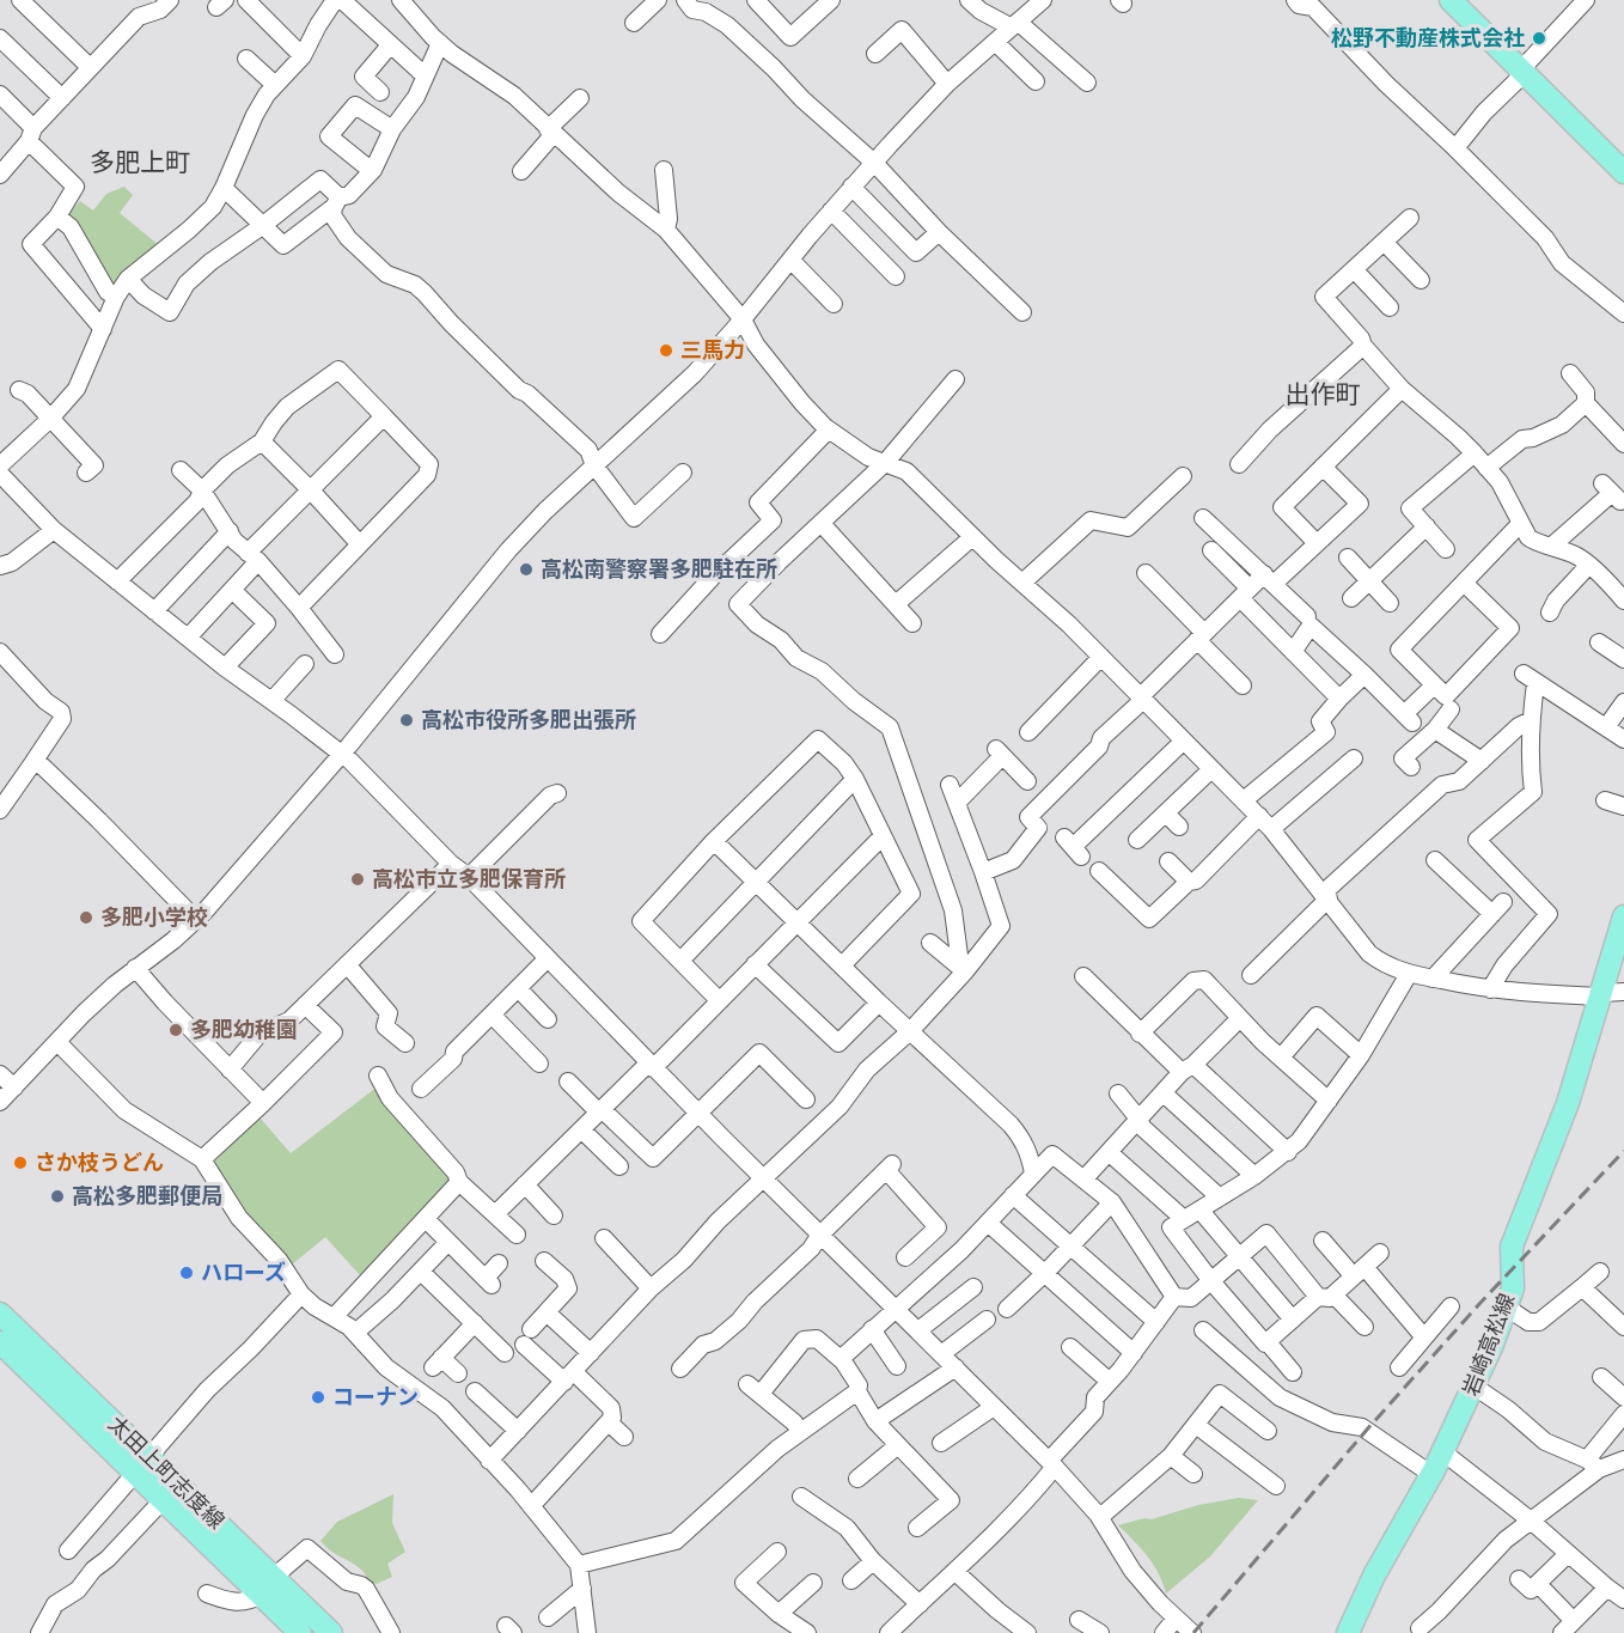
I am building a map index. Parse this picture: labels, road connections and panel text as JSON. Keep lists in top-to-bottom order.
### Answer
{
  "streets": {
    "main road": ["岩崎高松線", "太田上町志度線"]
  },
  "districts": ["多肥上町", "出作町"],
  "places": [
    "松野不動産株式会社",
    "三馬力",
    "高松南警察署多肥駐在所",
    "高松市役所多肥出張所",
    "高松市立多肥保育所",
    "多肥小学校",
    "多肥幼稚園",
    "さか枝うどん",
    "高松多肥郵便局",
    "ハローズ",
    "コーナン"
  ]
}
